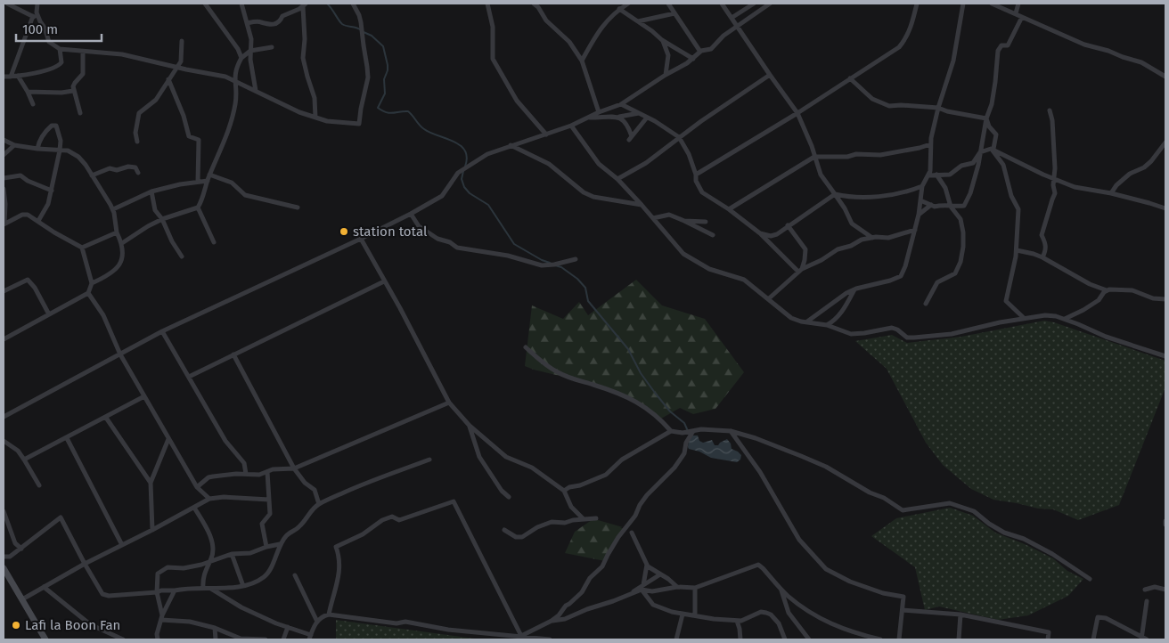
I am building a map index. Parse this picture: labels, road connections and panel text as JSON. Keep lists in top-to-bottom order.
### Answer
{
  "places": ["station total", "Lafi la Boon Fan"],
  "scale_bar": "100 m"
}
